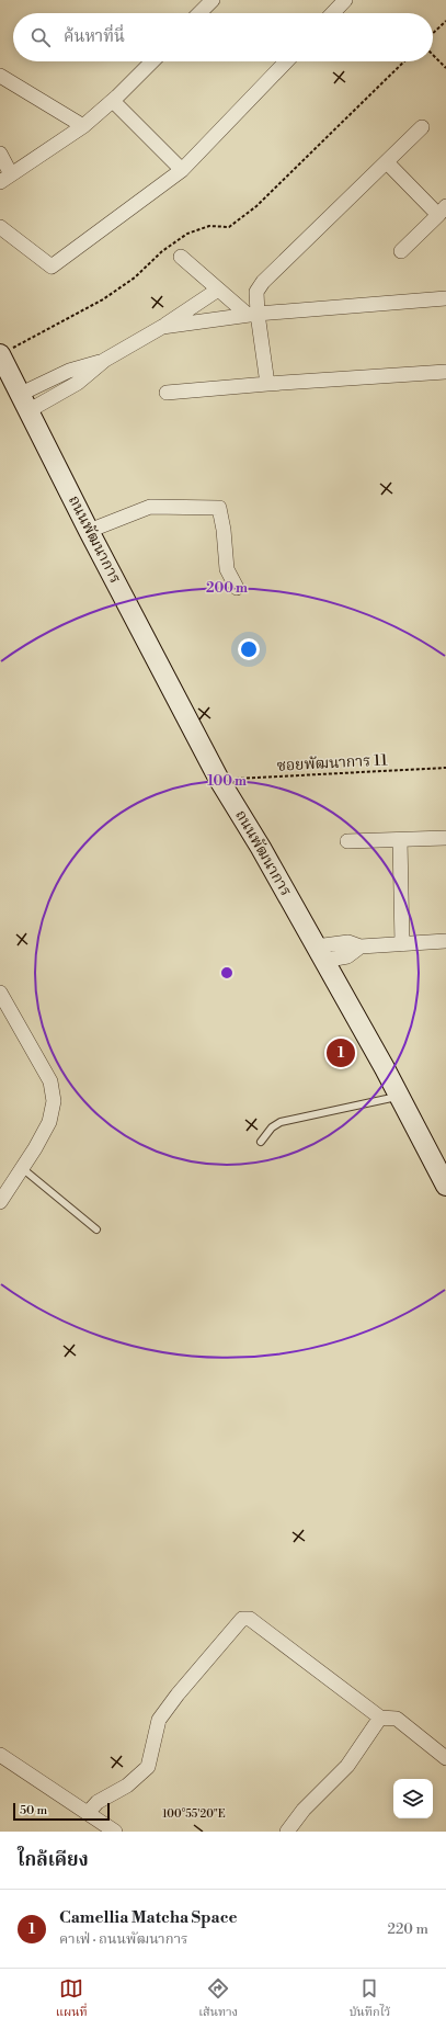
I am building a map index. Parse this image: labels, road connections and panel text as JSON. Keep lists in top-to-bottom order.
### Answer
{
  "streets": {
    "street": ["ถนนพัฒนาการ"],
    "path": ["ซอยพัฒนาการ 11"]
  },
  "crossings": [
    ["ถนนพัฒนาการ", "ซอยพัฒนาการ 11"]
  ],
  "scale_bar": "50 m",
  "page": {
    "search": "ค้นหาที่นี่",
    "pins": "1",
    "scale": "50 m",
    "heading": "ใกล้เคียง",
    "list": [
      {
        "mark": "1",
        "name": "Camellia Matcha Space",
        "note": "คาเฟ่ · ถนนพัฒนาการ",
        "value": "220 m"
      }
    ],
    "nav": ["แผนที่", "เส้นทาง", "บันทึกไว้"]
  },
  "coordinates": ["100°55'20\"E"],
  "rings": ["200 m", "100 m"]
}
